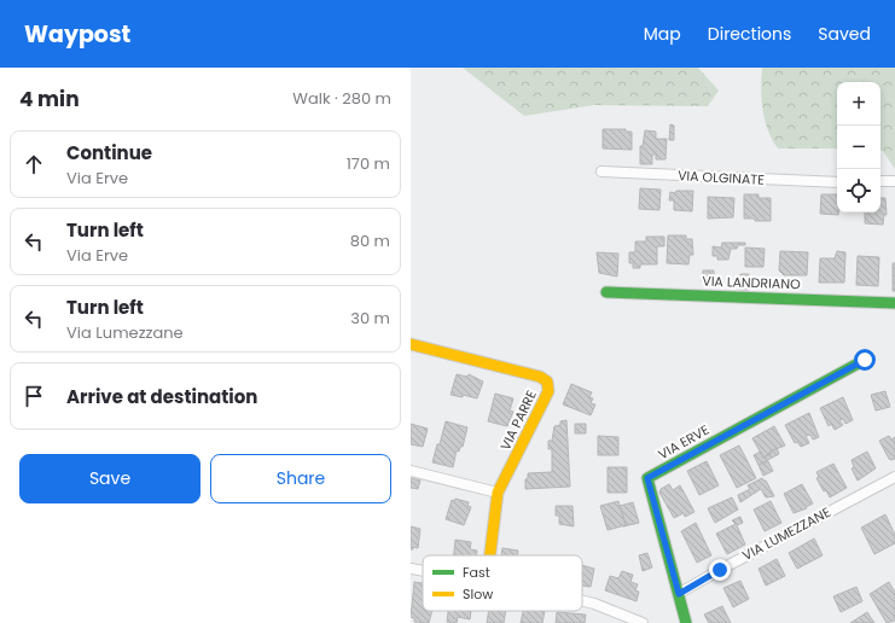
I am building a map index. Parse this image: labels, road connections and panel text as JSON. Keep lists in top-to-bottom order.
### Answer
{
  "streets": {
    "street": [
      "VIA OLGINATE",
      "VIA LANDRIANO",
      "VIA PARRE",
      "VIA ERVE",
      "VIA LUMEZZANE"
    ]
  },
  "crossings": [
    ["VIA ERVE", "VIA LUMEZZANE"]
  ],
  "legend": ["Fast", "Slow"],
  "page": {
    "header": "Waypost",
    "nav": ["Map", "Directions", "Saved"],
    "heading": ["4 min", "Walk · 280 m"],
    "map_buttons": ["+", "−"],
    "list": [
      ["Continue", "Via Erve", "170 m"],
      ["Turn left", "Via Erve", "80 m"],
      ["Turn left", "Via Lumezzane", "30 m"],
      "Arrive at destination"
    ],
    "buttons": ["Save", "Share"]
  }
}
